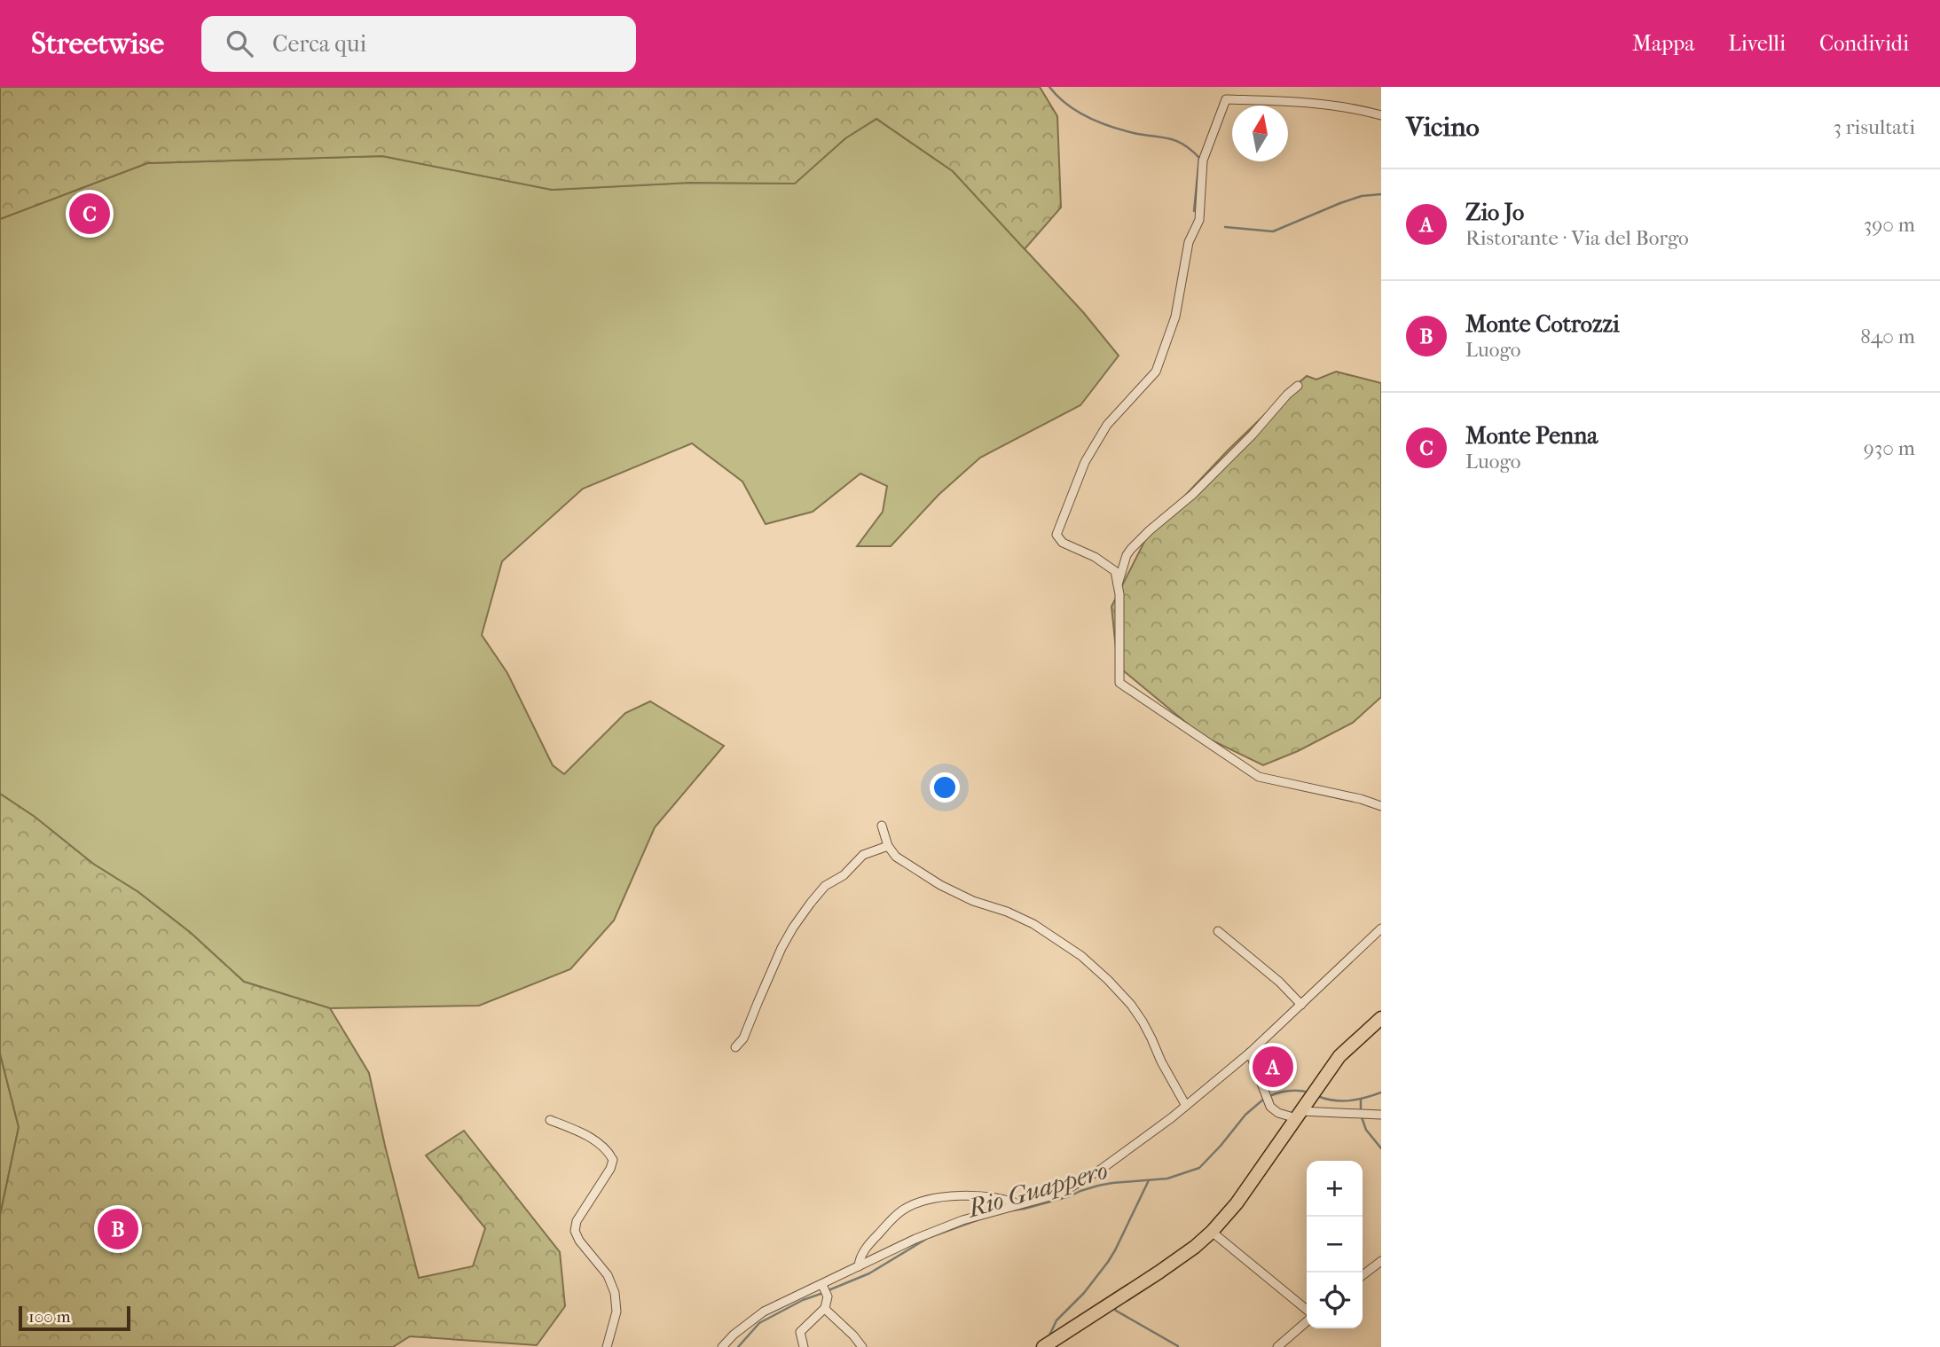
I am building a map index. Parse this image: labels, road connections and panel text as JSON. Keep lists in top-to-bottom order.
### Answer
{
  "water": ["Rio Guappero"],
  "scale_bar": "100 m",
  "north": "top",
  "page": {
    "header": "Streetwise",
    "search": "Cerca qui",
    "nav": ["Mappa", "Livelli", "Condividi"],
    "heading": ["Vicino", "3 risultati"],
    "list": [
      {
        "mark": "A",
        "name": "Zio Jo",
        "note": "Ristorante · Via del Borgo",
        "value": "390 m"
      },
      {
        "mark": "B",
        "name": "Monte Cotrozzi",
        "note": "Luogo",
        "value": "840 m"
      },
      {
        "mark": "C",
        "name": "Monte Penna",
        "note": "Luogo",
        "value": "930 m"
      }
    ],
    "pins": ["C", "A", "B"],
    "map_buttons": ["+", "−"],
    "scale": "100 m"
  }
}
